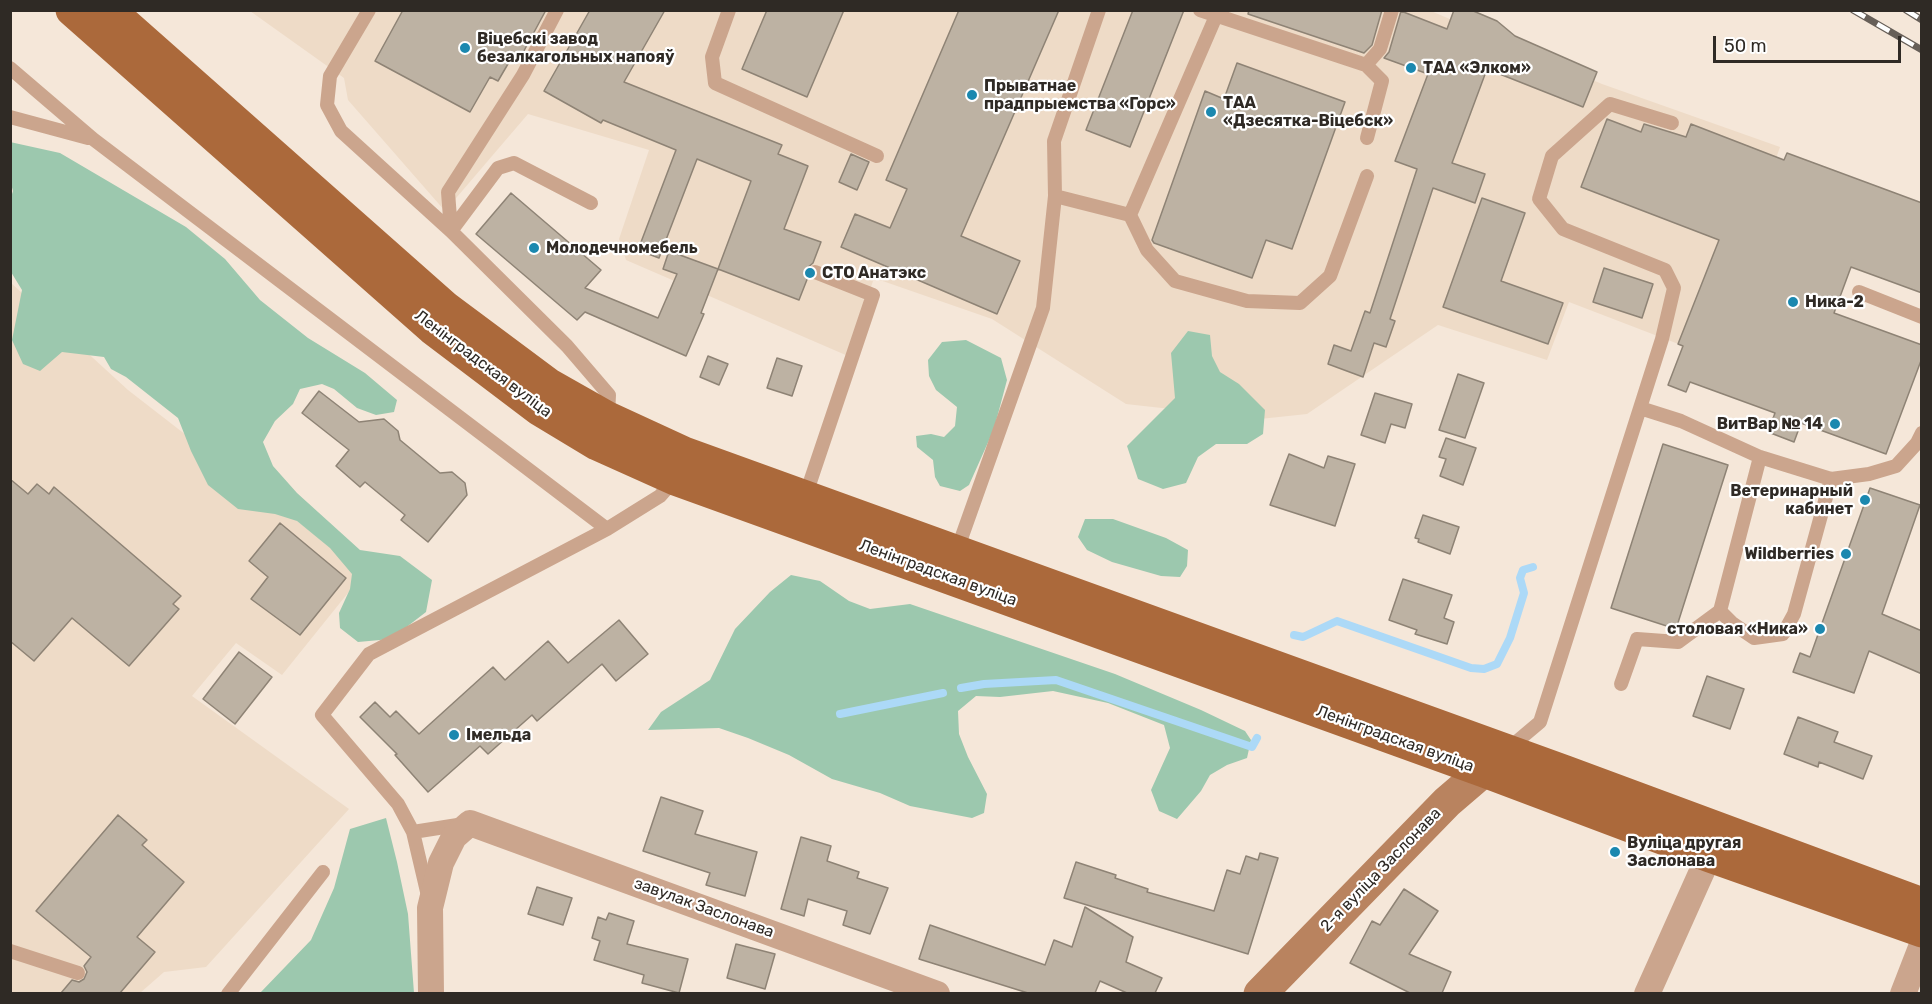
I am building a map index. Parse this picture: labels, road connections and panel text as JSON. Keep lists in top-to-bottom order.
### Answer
{
  "streets": {
    "main road": ["Ленінградская вуліца", "2-я вуліца Заслонава"],
    "street": ["завулак Заслонава"]
  },
  "crossings": [
    ["Ленінградская вуліца", "2-я вуліца Заслонава"]
  ],
  "places": [
    "Віцебскі завод безалкагольных напояў",
    "ТАА «Элком»",
    "Прыватнае прадпрыемства «Горс»",
    "ТАА «Дзесятка-Віцебск»",
    "Молодечномебель",
    "СТО Анатэкс",
    "Ника-2",
    "ВитВар № 14",
    "Ветеринарный кабинет",
    "Wildberries",
    "столовая «Ника»",
    "Імельда",
    "Вуліца другая Заслонава"
  ],
  "scale_bar": "50 m"
}
